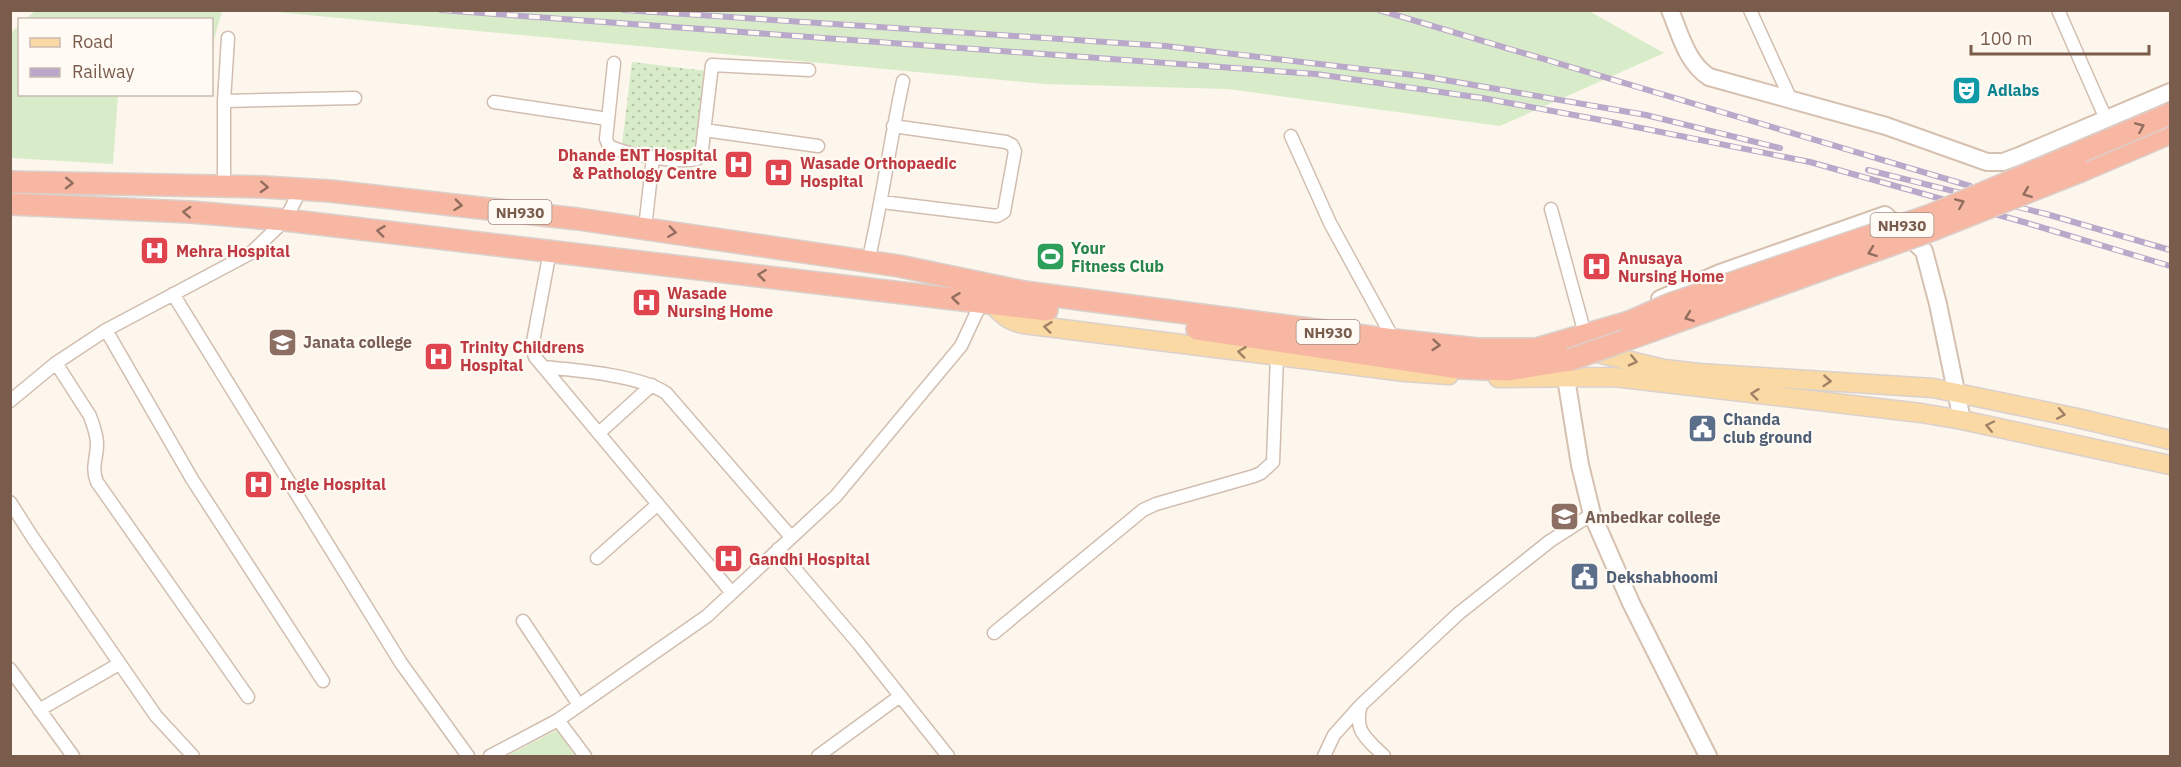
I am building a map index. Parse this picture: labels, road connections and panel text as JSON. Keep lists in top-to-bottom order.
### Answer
{
  "streets": {
    "highway": ["NH930"]
  },
  "places": {
    "theatre": ["Adlabs"],
    "hospital": [
      "Dhande ENT Hospital & Pathology Centre",
      "Wasade Orthopaedic Hospital",
      "Mehra Hospital",
      "Anusaya Nursing Home",
      "Wasade Nursing Home",
      "Trinity Childrens Hospital",
      "Ingle Hospital",
      "Gandhi Hospital"
    ],
    "sports": ["Your Fitness Club"],
    "school or university": ["Janata college", "Ambedkar college"],
    "public building": ["Chanda club ground", "Dekshabhoomi"]
  },
  "legend": ["Road", "Railway"],
  "scale_bar": "100 m"
}
